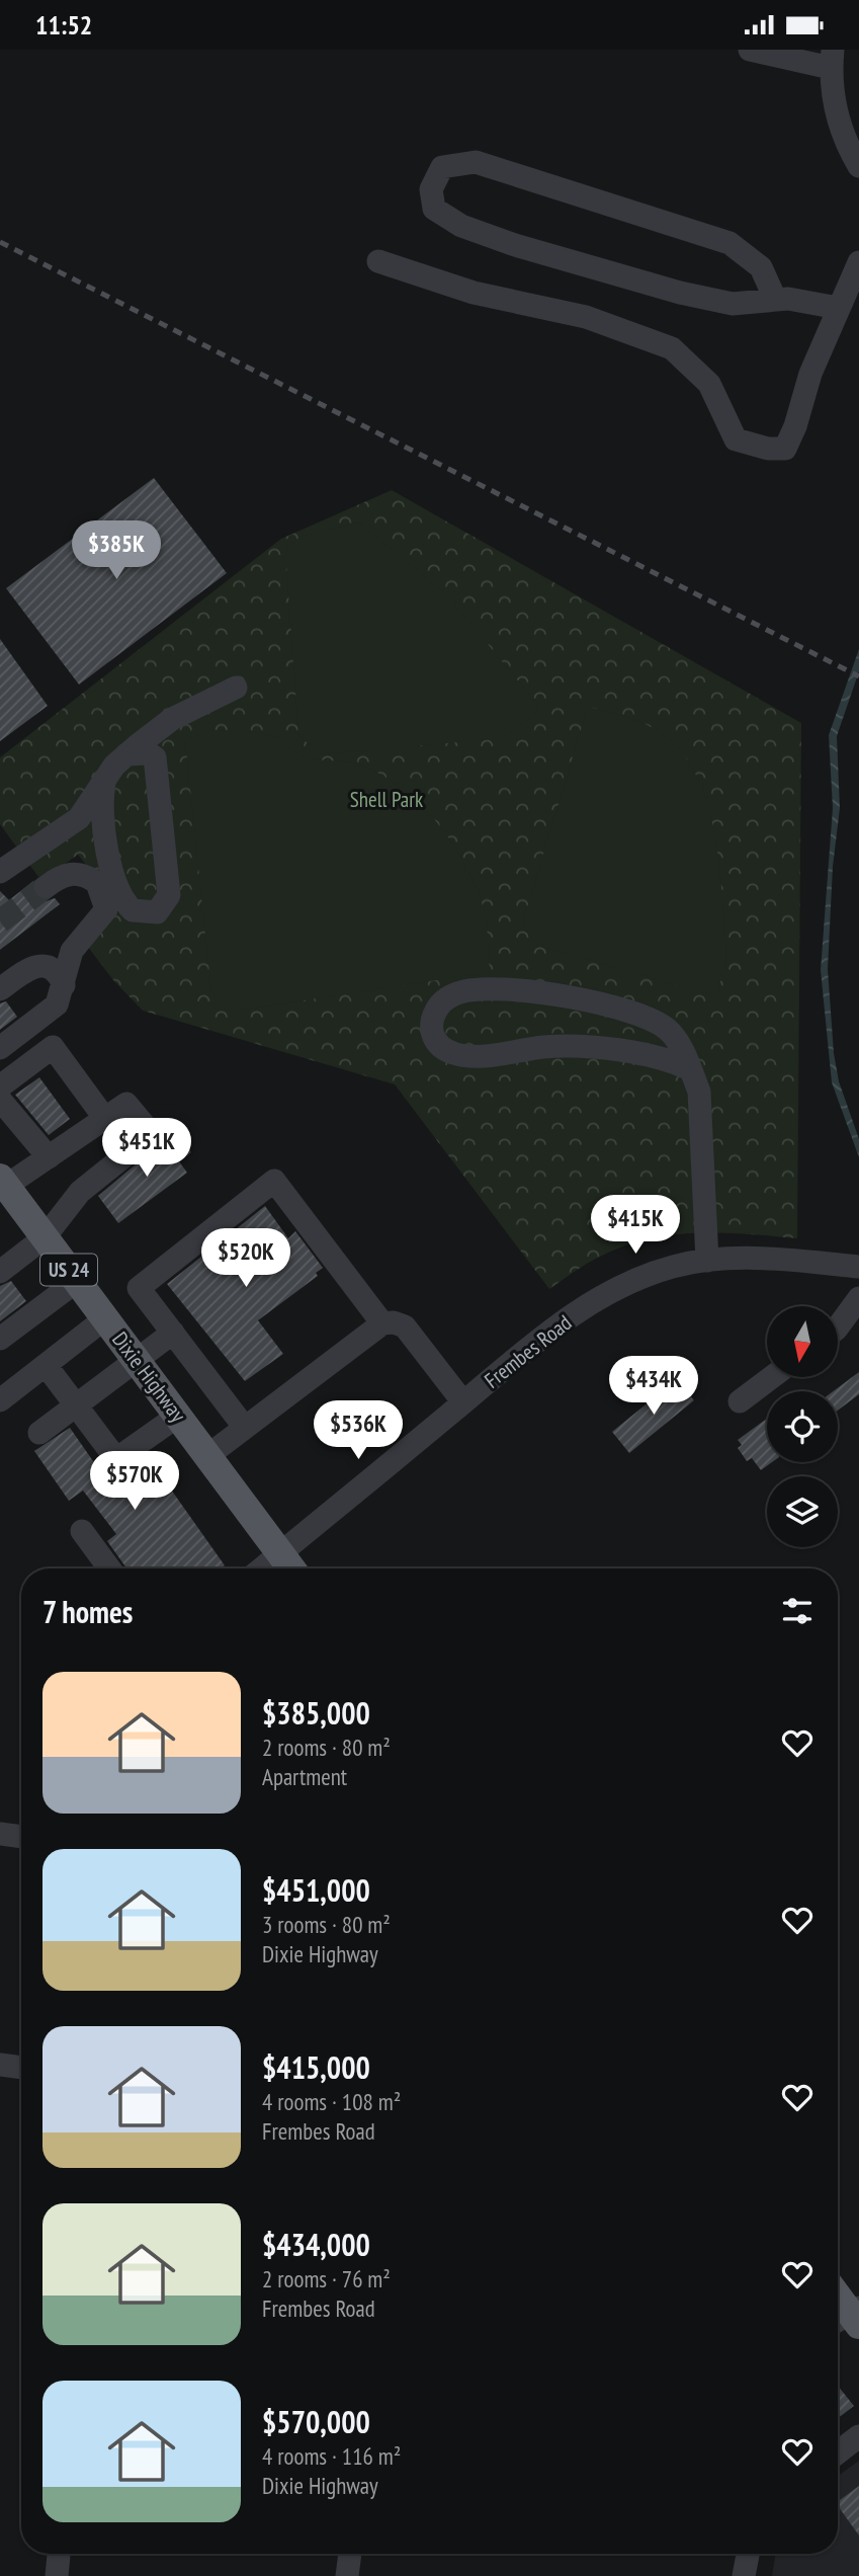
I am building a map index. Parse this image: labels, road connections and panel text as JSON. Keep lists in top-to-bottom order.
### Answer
{
  "streets": {
    "main road": ["US 24", "Dixie Highway"],
    "street": ["Frembes Road"]
  },
  "crossings": [
    ["Frembes Road", "Dixie Highway"]
  ],
  "parks": ["Shell Park"],
  "north": "bottom",
  "page": {
    "status": "11:52",
    "price": [
      "$385K",
      "$451K",
      "$415K",
      "$520K",
      "$434K",
      "$536K",
      "$570K"
    ],
    "heading": "7 homes",
    "list": [
      {
        "name": "$385,000",
        "note": "2 rooms · 80 m² · Apartment"
      },
      {
        "name": "$451,000",
        "note": "3 rooms · 80 m² · Dixie Highway"
      },
      {
        "name": "$415,000",
        "note": "4 rooms · 108 m² · Frembes Road"
      },
      {
        "name": "$434,000",
        "note": "2 rooms · 76 m² · Frembes Road"
      },
      {
        "name": "$570,000",
        "note": "4 rooms · 116 m² · Dixie Highway"
      }
    ]
  }
}
